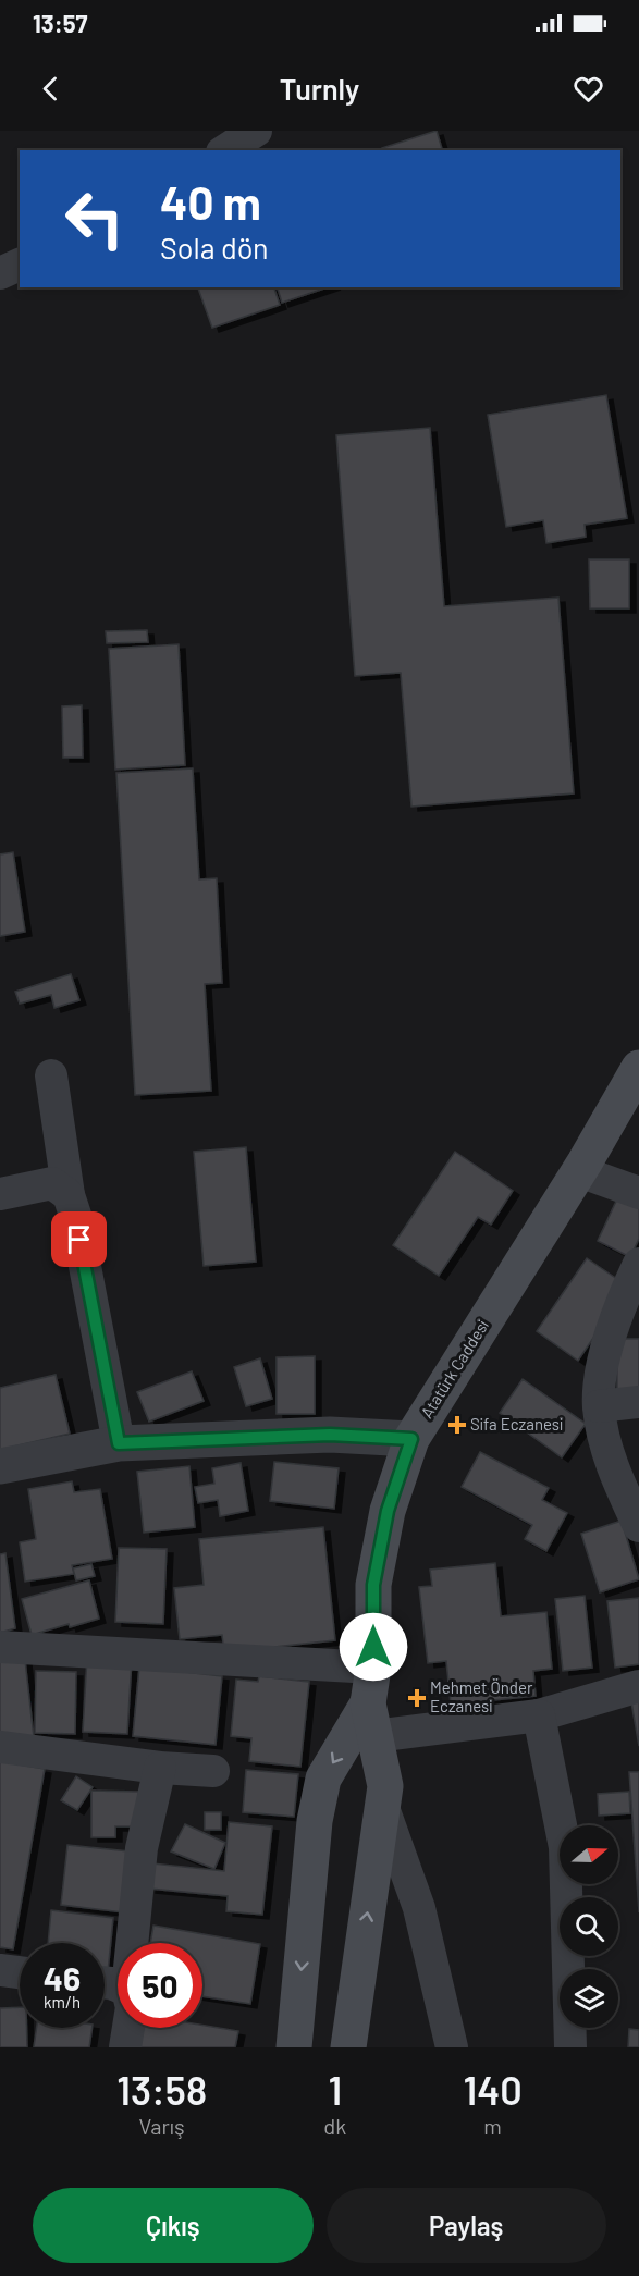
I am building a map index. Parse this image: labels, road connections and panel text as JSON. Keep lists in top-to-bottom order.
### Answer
{
  "streets": {
    "main road": ["Atatürk Caddesi"]
  },
  "places": {
    "health": ["Sifa Eczanesi", "Mehmet Önder Eczanesi"]
  },
  "north": "right",
  "page": {
    "status": "13:57",
    "header": "Turnly",
    "turn": ["40 m", "Sola dön"],
    "speed": "46 km/h",
    "limit": "50",
    "eta": [
      "13:58",
      "Varış",
      "1",
      "dk",
      "140",
      "m"
    ],
    "buttons": ["Çıkış", "Paylaş"]
  }
}
